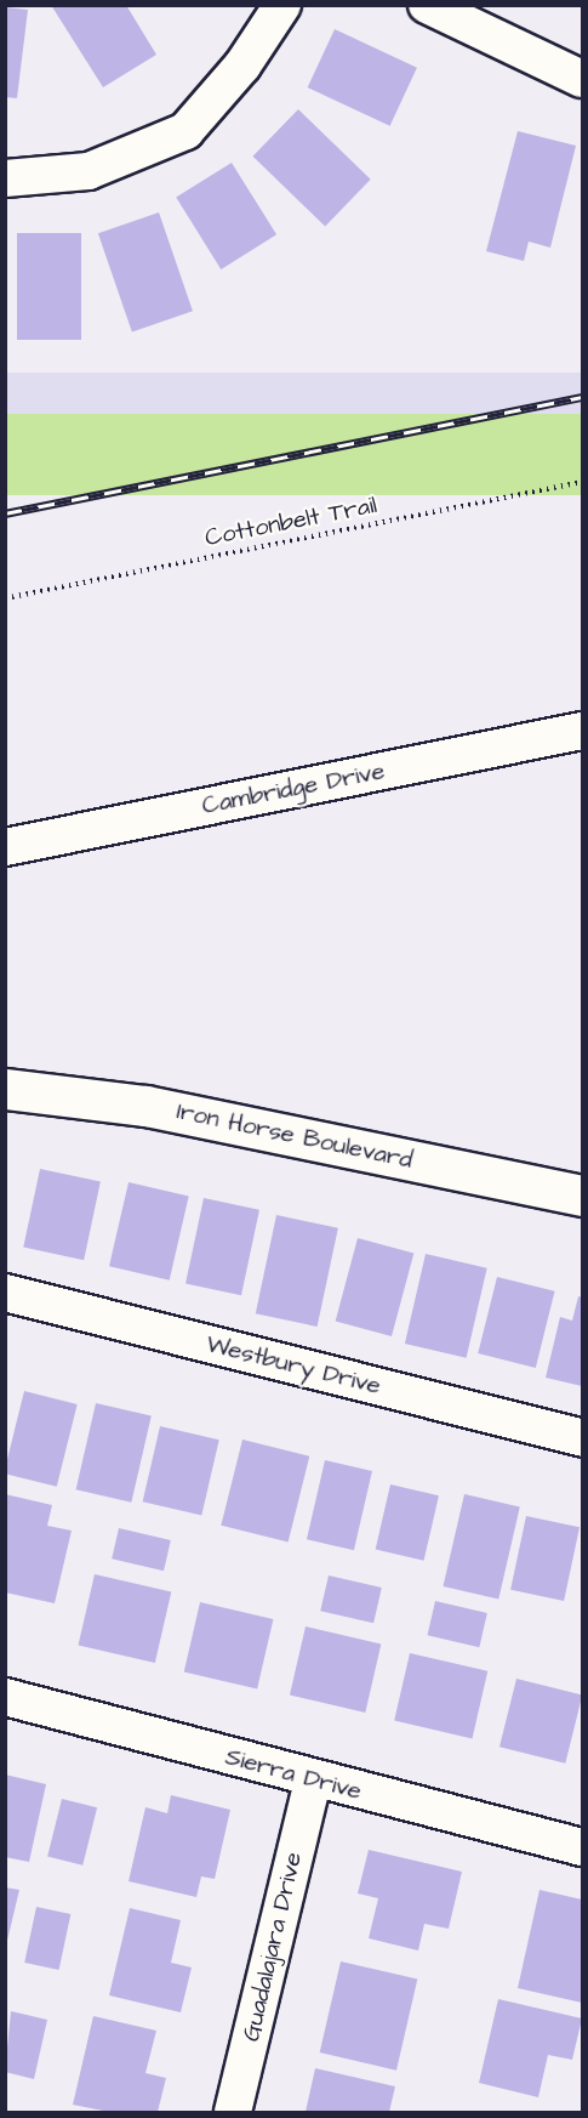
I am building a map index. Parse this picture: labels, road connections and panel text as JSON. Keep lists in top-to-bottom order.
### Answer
{
  "streets": {
    "street": [
      "Cambridge Drive",
      "Iron Horse Boulevard",
      "Westbury Drive",
      "Sierra Drive",
      "Guadalajara Drive"
    ],
    "path": ["Cottonbelt Trail"]
  },
  "crossings": [
    ["Sierra Drive", "Guadalajara Drive"]
  ]
}
